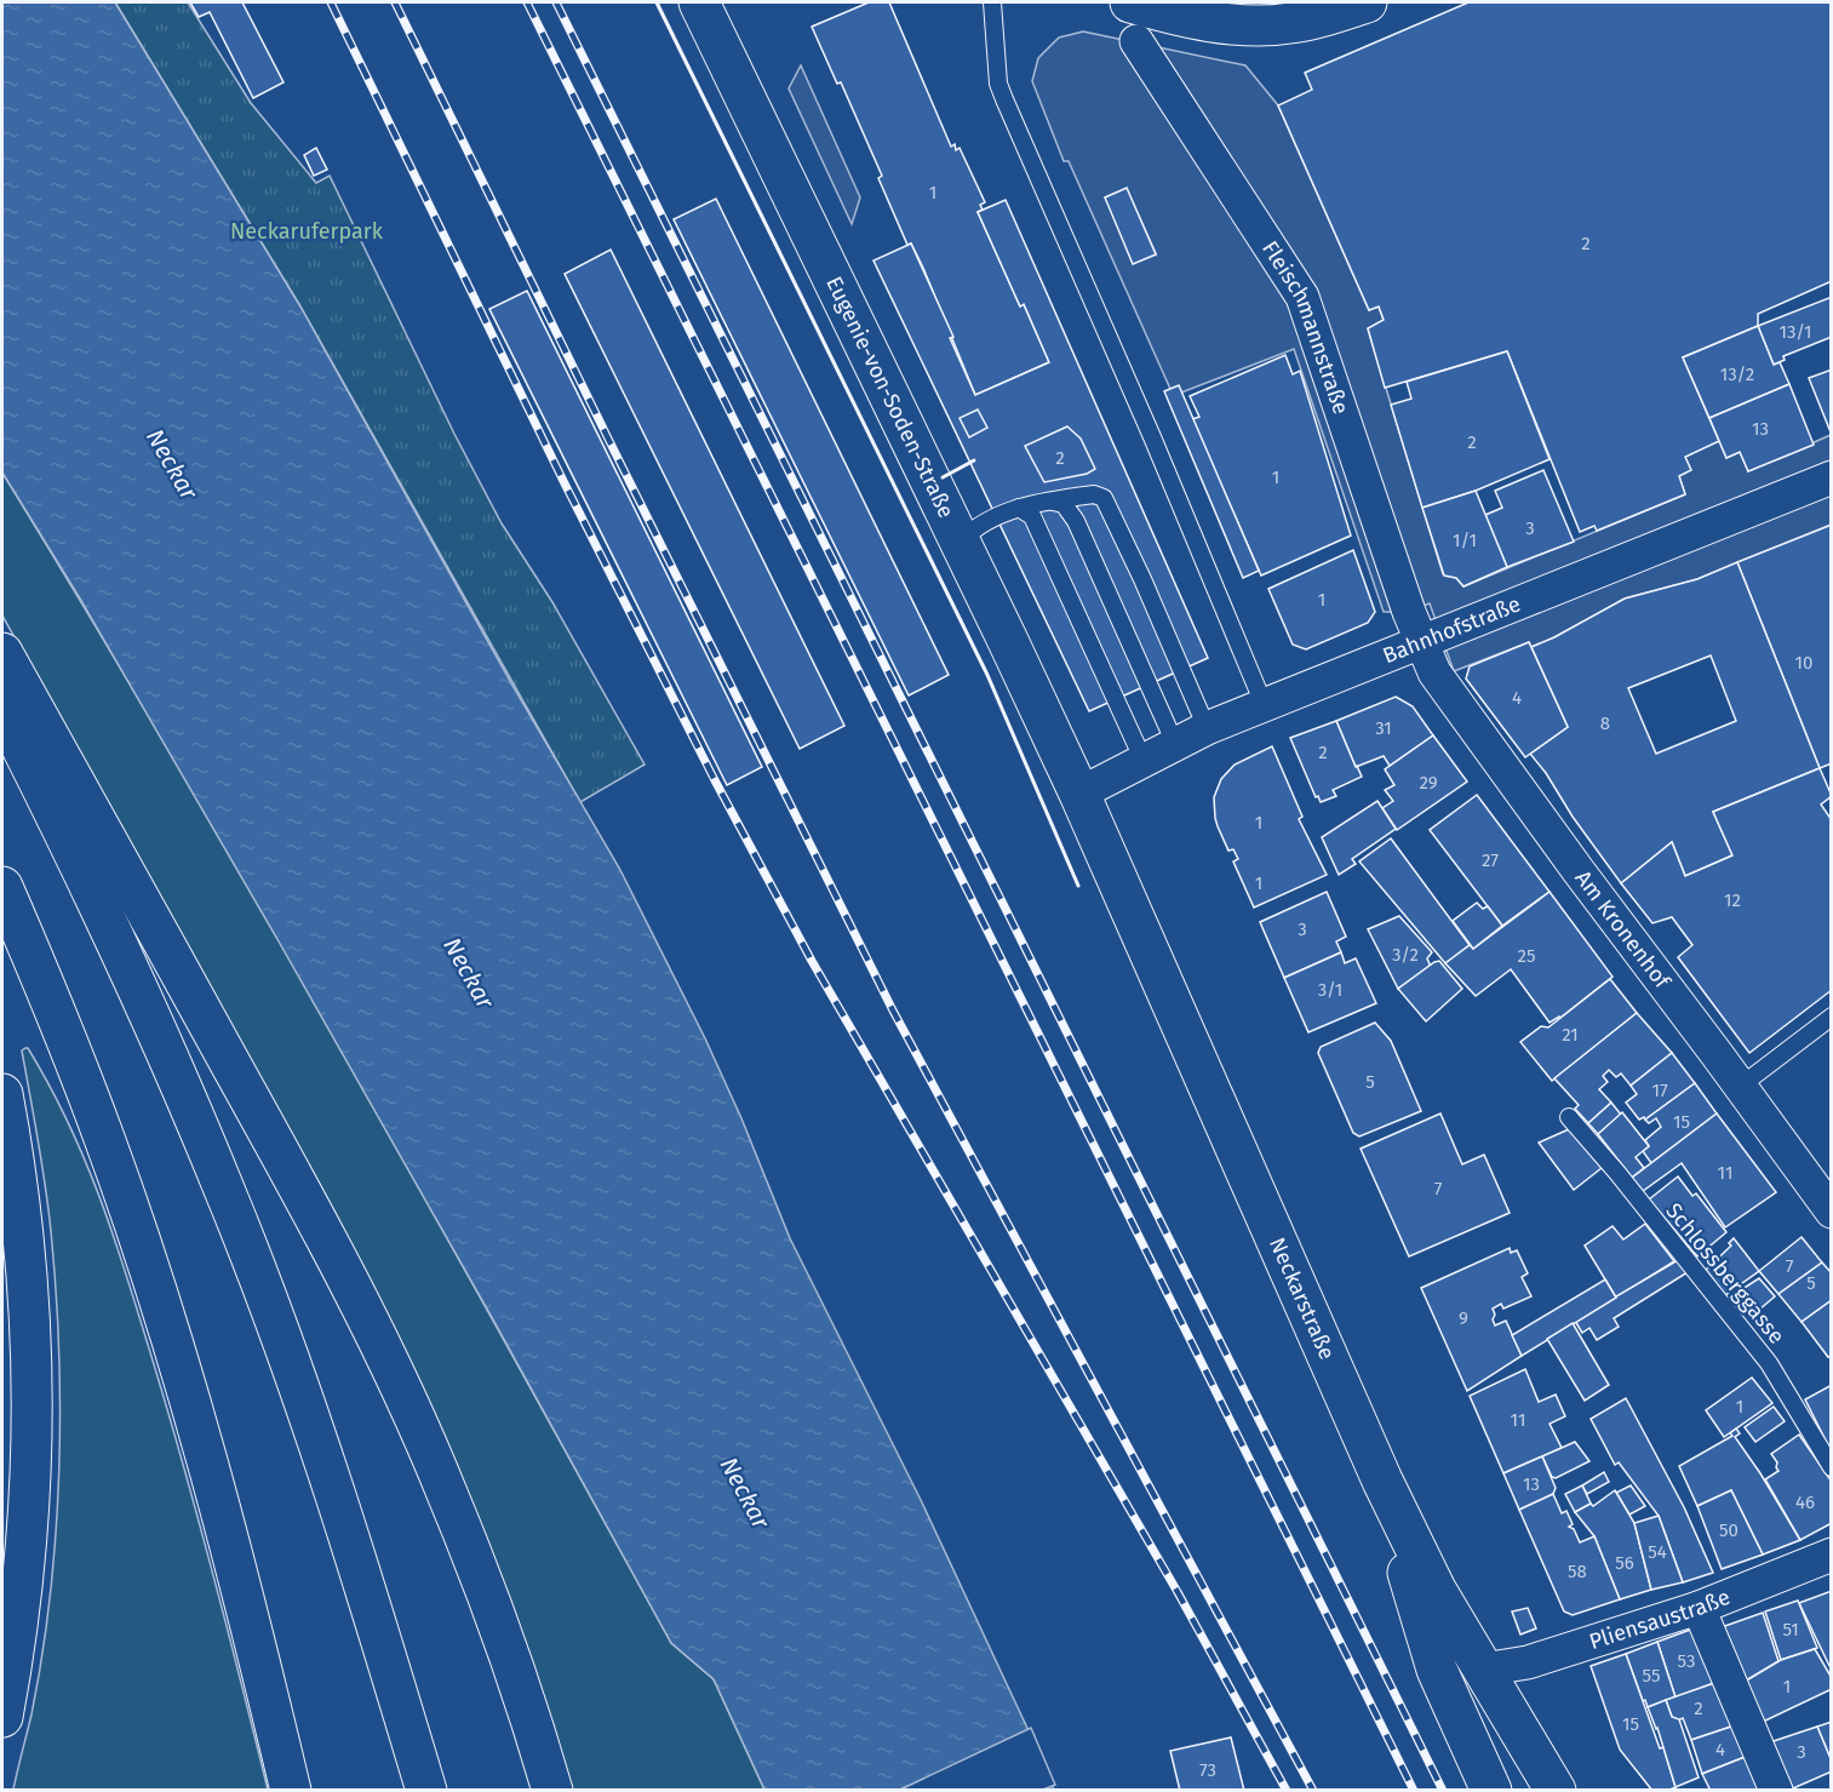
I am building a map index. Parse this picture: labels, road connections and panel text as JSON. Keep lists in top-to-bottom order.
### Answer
{
  "streets": {
    "main road": ["Eugenie-von-Soden-Straße", "Neckarstraße"],
    "street": [
      "Fleischmannstraße",
      "Bahnhofstraße",
      "Am Kronenhof",
      "Pliensaustraße"
    ],
    "lane": ["Schlossberggasse"]
  },
  "crossings": [
    ["Fleischmannstraße", "Bahnhofstraße"],
    ["Fleischmannstraße", "Am Kronenhof"],
    ["Eugenie-von-Soden-Straße", "Bahnhofstraße"],
    ["Eugenie-von-Soden-Straße", "Neckarstraße"],
    ["Bahnhofstraße", "Am Kronenhof"],
    ["Bahnhofstraße", "Neckarstraße"],
    ["Neckarstraße", "Pliensaustraße"]
  ],
  "water": ["Neckar"],
  "parks": ["Neckaruferpark"],
  "house_numbers": [
    "1",
    "2",
    "13/1",
    "13/2",
    "13",
    "2",
    "2",
    "1",
    "3",
    "1/1",
    "1",
    "10",
    "4",
    "8",
    "31",
    "2",
    "29",
    "1",
    "27",
    "1",
    "12",
    "3",
    "3/2",
    "25",
    "3/1",
    "21",
    "5",
    "17",
    "15",
    "11",
    "7",
    "7",
    "5",
    "9",
    "1",
    "11",
    "13",
    "46",
    "50",
    "54",
    "56",
    "58",
    "51",
    "53",
    "55",
    "1",
    "2",
    "15",
    "4",
    "3",
    "73"
  ]
}
